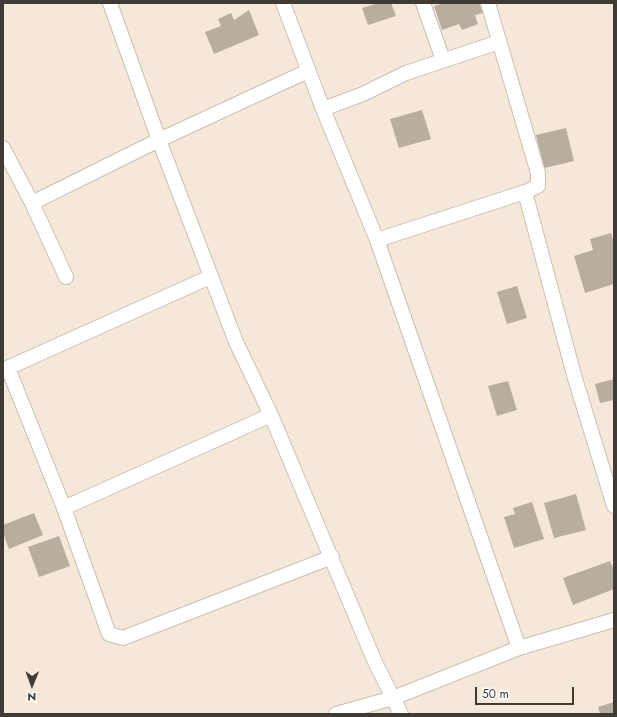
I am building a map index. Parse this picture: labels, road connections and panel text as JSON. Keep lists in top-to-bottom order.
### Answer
{
  "scale_bar": "50 m",
  "north": "bottom"
}
